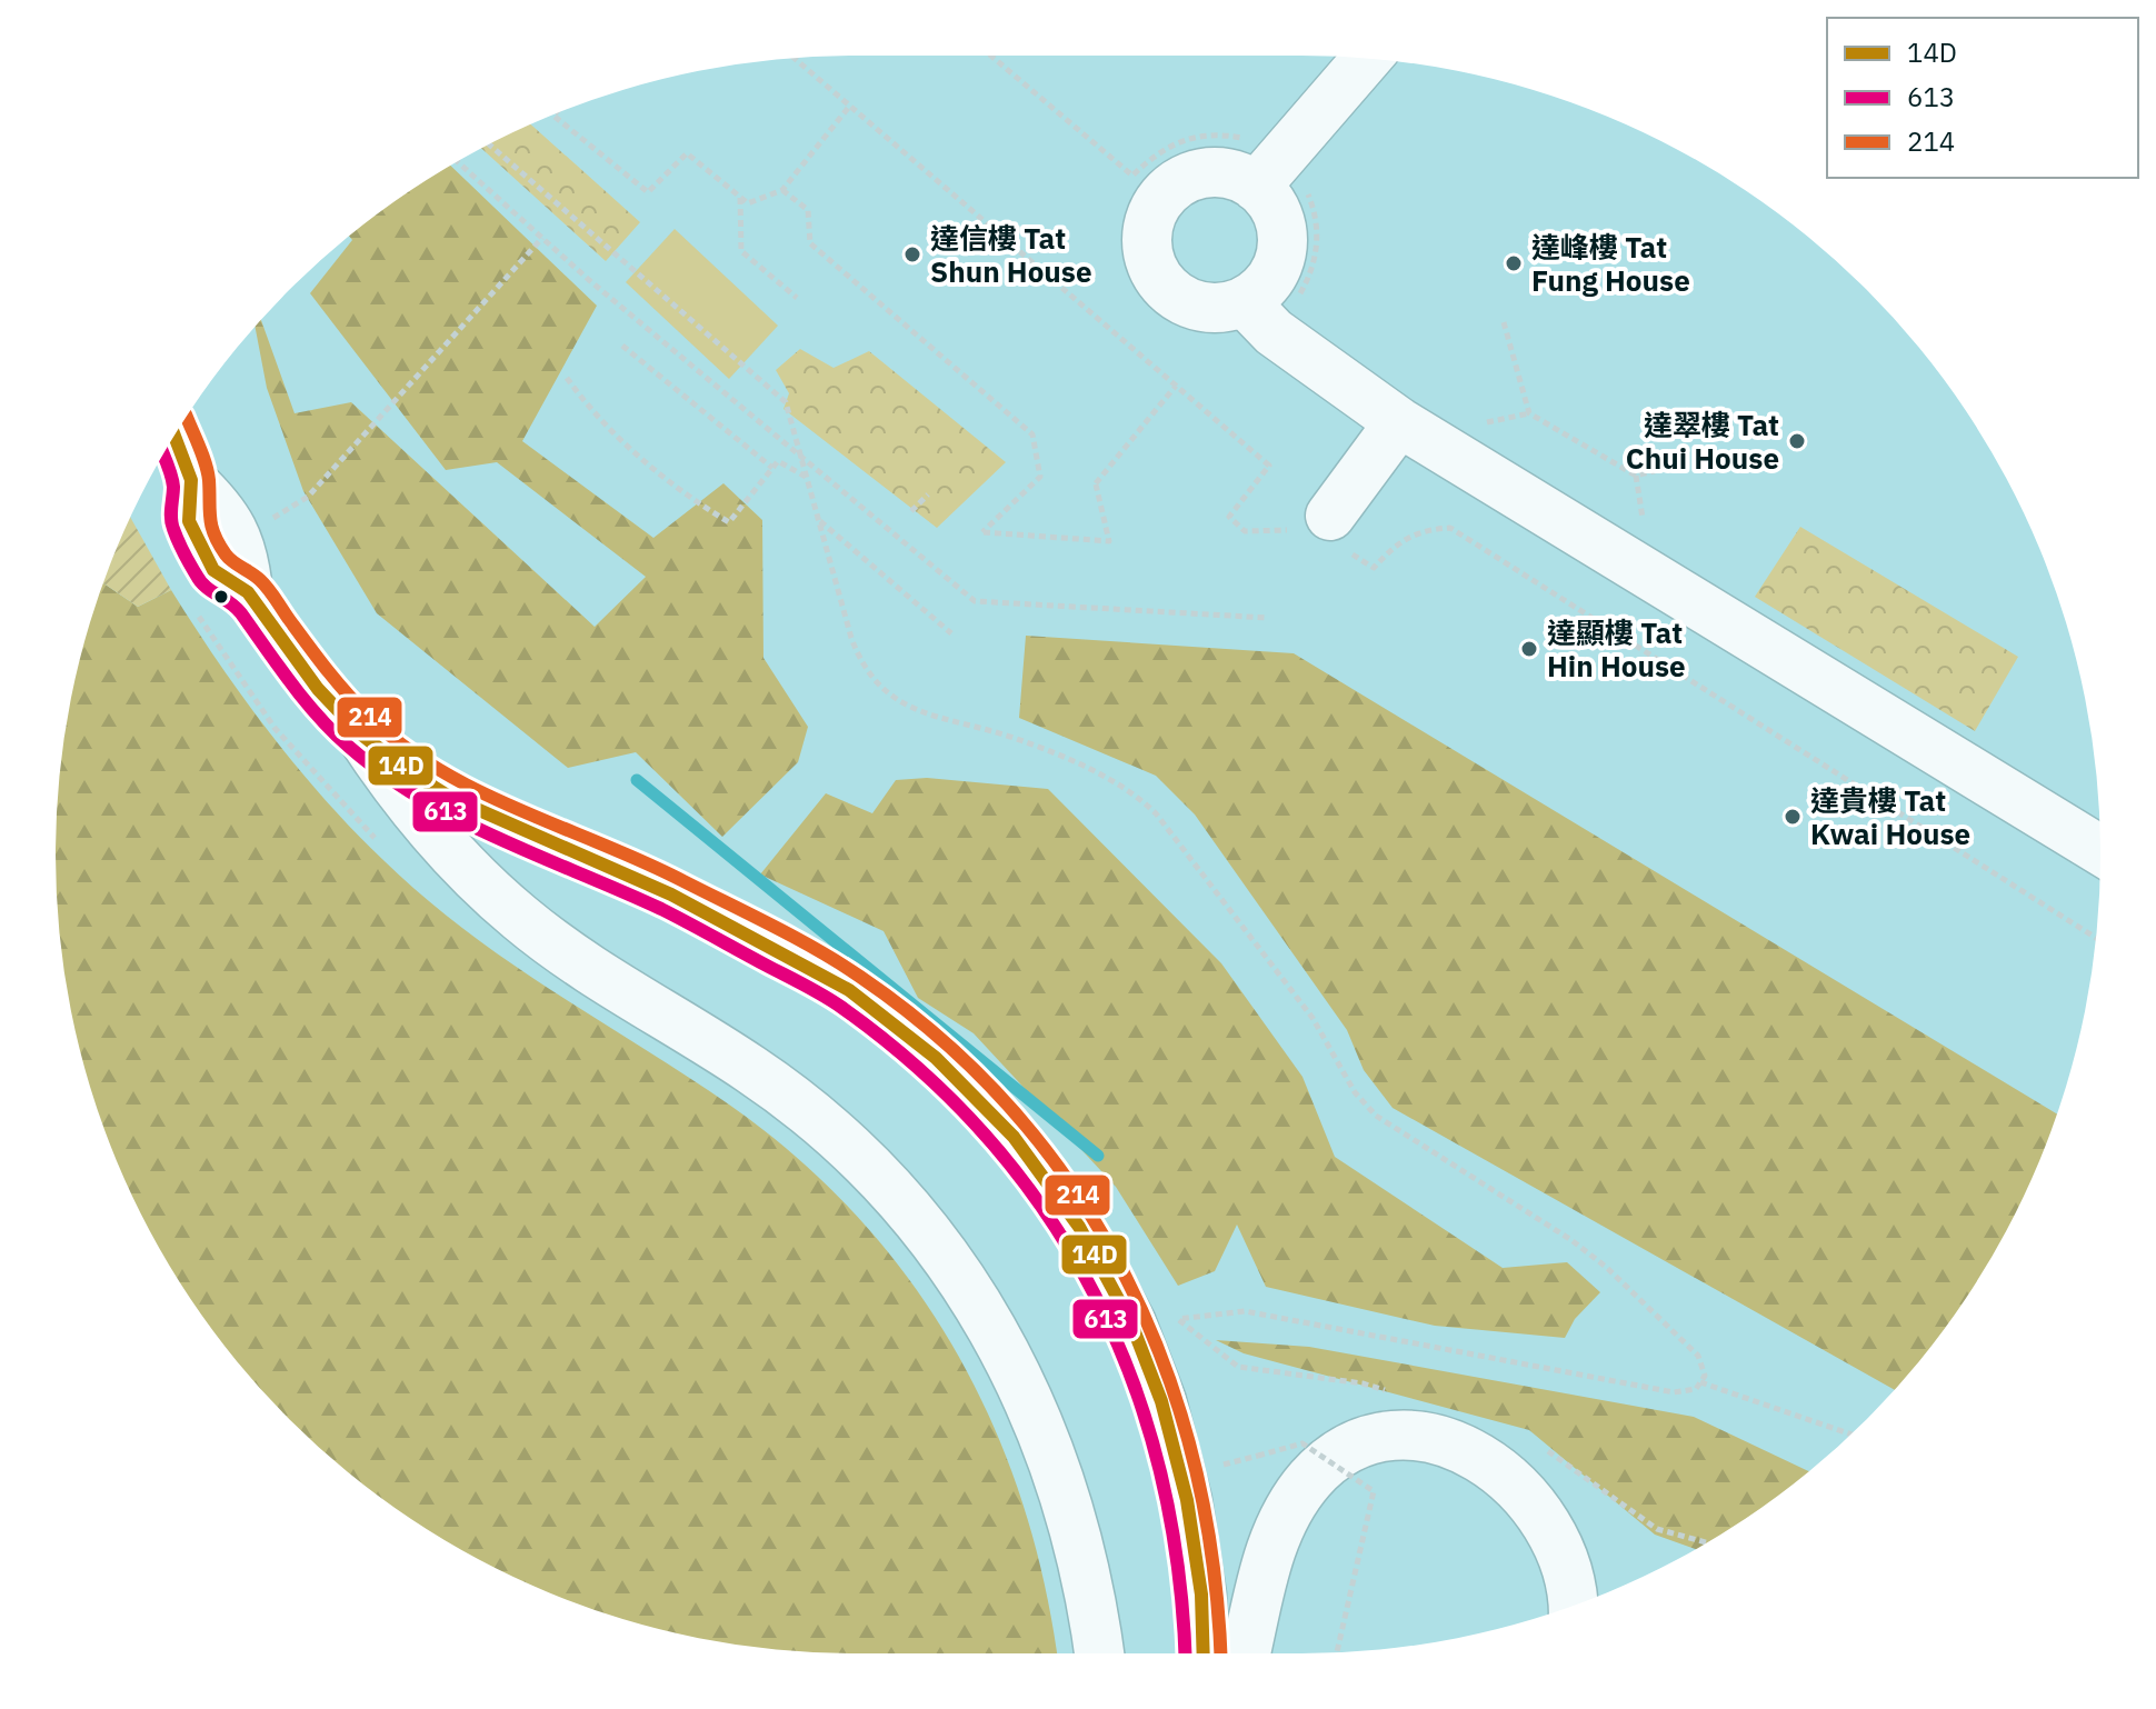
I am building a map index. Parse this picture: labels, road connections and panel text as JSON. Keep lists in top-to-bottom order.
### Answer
{
  "places": [
    "達信樓 Tat Shun House",
    "達峰樓 Tat Fung House",
    "達翠樓 Tat Chui House",
    "達顯樓 Tat Hin House",
    "達貴樓 Tat Kwai House"
  ],
  "lines": ["transit line 214", "transit line 14D", "transit line 613"],
  "legend": ["14D", "613", "214"]
}
